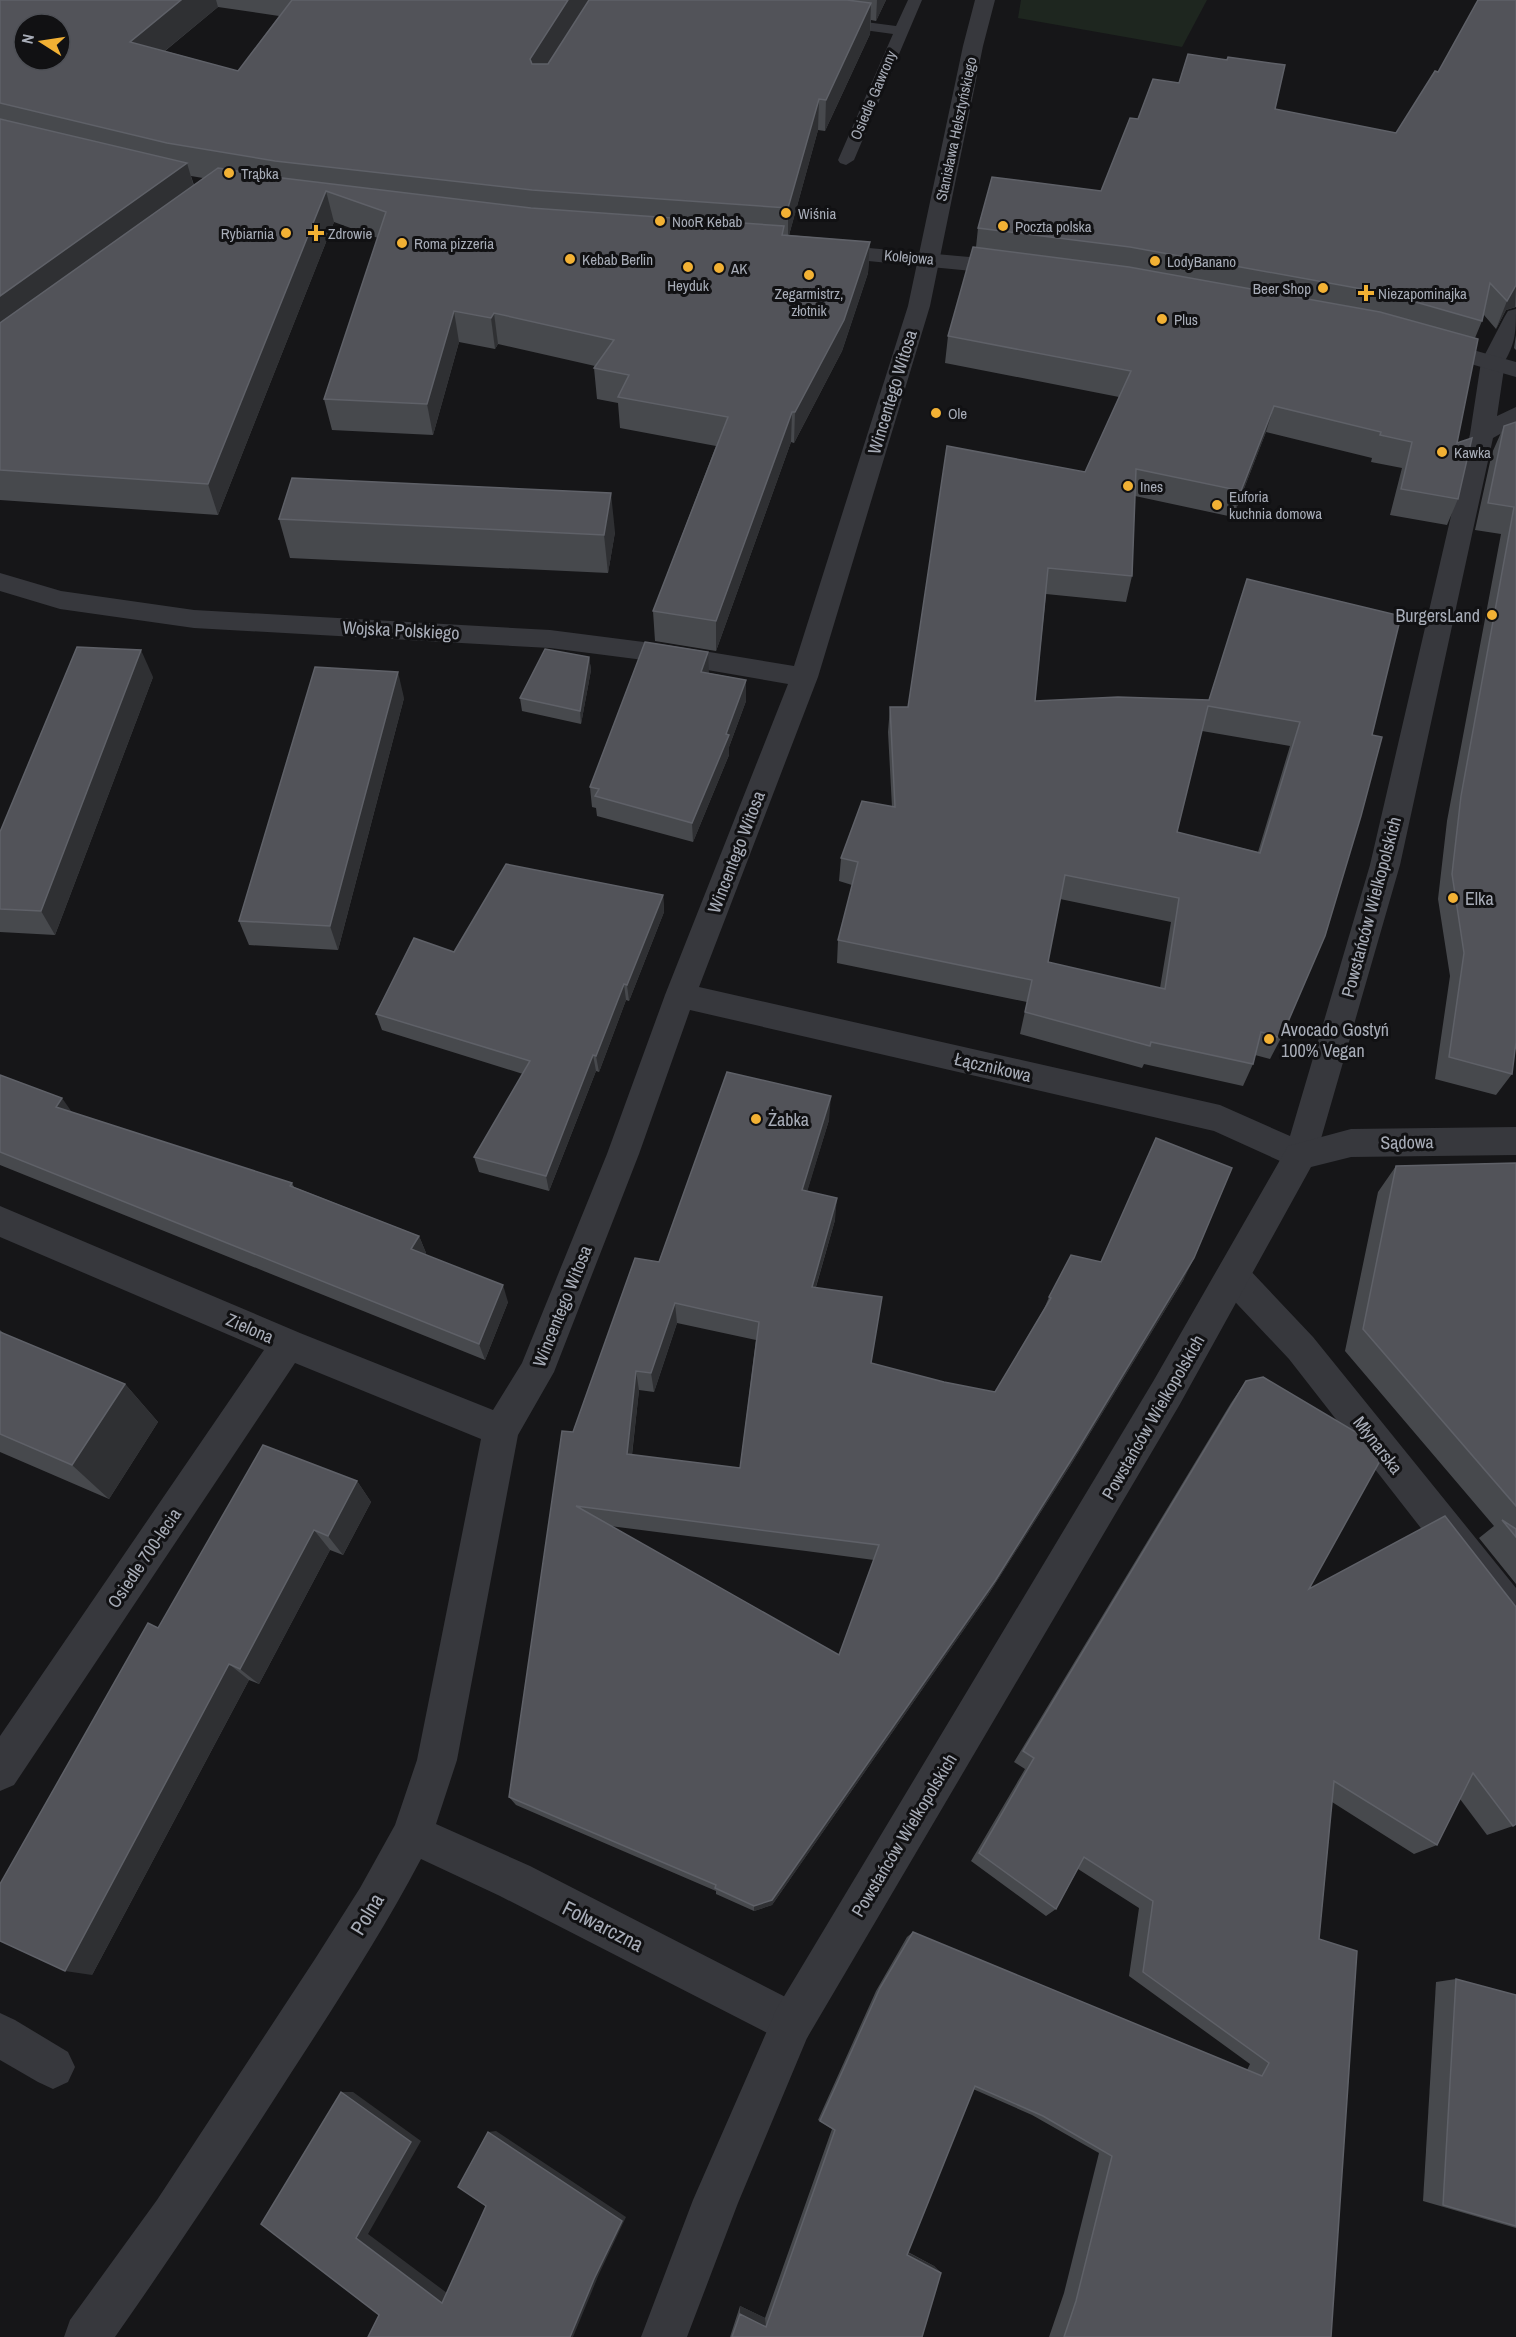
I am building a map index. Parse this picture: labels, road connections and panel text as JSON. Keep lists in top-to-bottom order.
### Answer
{
  "streets": {
    "street": [
      "Stanisława Helsztyńskiego",
      "Kolejowa",
      "Wincentego Witosa",
      "Wojska Polskiego",
      "Powstańców Wielkopolskich",
      "Łącznikowa",
      "Sądowa",
      "Zielona",
      "Młynarska",
      "Osiedle 700-lecia",
      "Polna",
      "Folwarczna"
    ],
    "lane": ["Osiedle Gawrony"]
  },
  "crossings": [
    ["Stanisława Helsztyńskiego", "Kolejowa"],
    ["Stanisława Helsztyńskiego", "Wincentego Witosa"],
    ["Kolejowa", "Wincentego Witosa"],
    ["Wincentego Witosa", "Wojska Polskiego"],
    ["Wincentego Witosa", "Łącznikowa"],
    ["Wincentego Witosa", "Zielona"],
    ["Wincentego Witosa", "Polna"],
    ["Powstańców Wielkopolskich", "Łącznikowa"],
    ["Powstańców Wielkopolskich", "Sądowa"],
    ["Powstańców Wielkopolskich", "Młynarska"],
    ["Powstańców Wielkopolskich", "Folwarczna"],
    ["Łącznikowa", "Sądowa"],
    ["Zielona", "Osiedle 700-lecia"],
    ["Zielona", "Polna"],
    ["Polna", "Folwarczna"]
  ],
  "places": {
    "other": [
      "Trąbka",
      "Wiśnia",
      "NooR Kebab",
      "Poczta polska",
      "Rybiarnia",
      "Roma pizzeria",
      "Kebab Berlin",
      "LodyBanano",
      "Heyduk",
      "AK",
      "Zegarmistrz, złotnik",
      "Beer Shop",
      "Plus",
      "Ole",
      "Kawka",
      "Ines",
      "Euforia kuchnia domowa",
      "BurgersLand",
      "Elka",
      "Avocado Gostyń 100% Vegan",
      "Żabka"
    ],
    "health": ["Zdrowie", "Niezapominajka"]
  },
  "north": "left"
}
